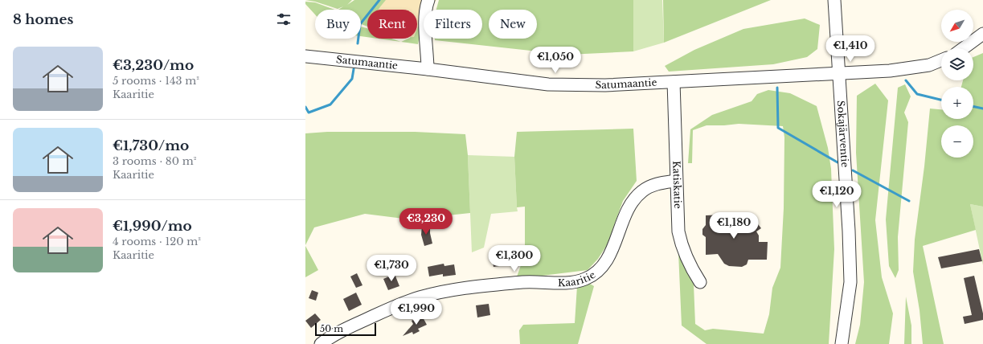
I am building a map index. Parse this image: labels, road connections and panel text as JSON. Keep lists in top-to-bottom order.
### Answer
{
  "streets": {
    "street": [
      "Satumaantie",
      "Sokajärventie",
      "Katiskatie",
      "Kaaritie"
    ]
  },
  "crossings": [
    ["Satumaantie", "Sokajärventie"],
    ["Satumaantie", "Katiskatie"],
    ["Katiskatie", "Kaaritie"]
  ],
  "scale_bar": "50 m",
  "north": "bottom left",
  "page": {
    "heading": "8 homes",
    "map_buttons": ["+", "−"],
    "chip": [
      "Buy",
      "Rent",
      "Filters",
      "New"
    ],
    "price": [
      "€1,410",
      "€1,050",
      "€1,120",
      "€3,230",
      "€1,180",
      "€1,300",
      "€1,730",
      "€1,990"
    ],
    "list": [
      {
        "name": "€3,230/mo",
        "note": "5 rooms · 143 m² · Kaaritie"
      },
      {
        "name": "€1,730/mo",
        "note": "3 rooms · 80 m² · Kaaritie"
      },
      {
        "name": "€1,990/mo",
        "note": "4 rooms · 120 m² · Kaaritie"
      }
    ],
    "scale": "50 m"
  }
}
